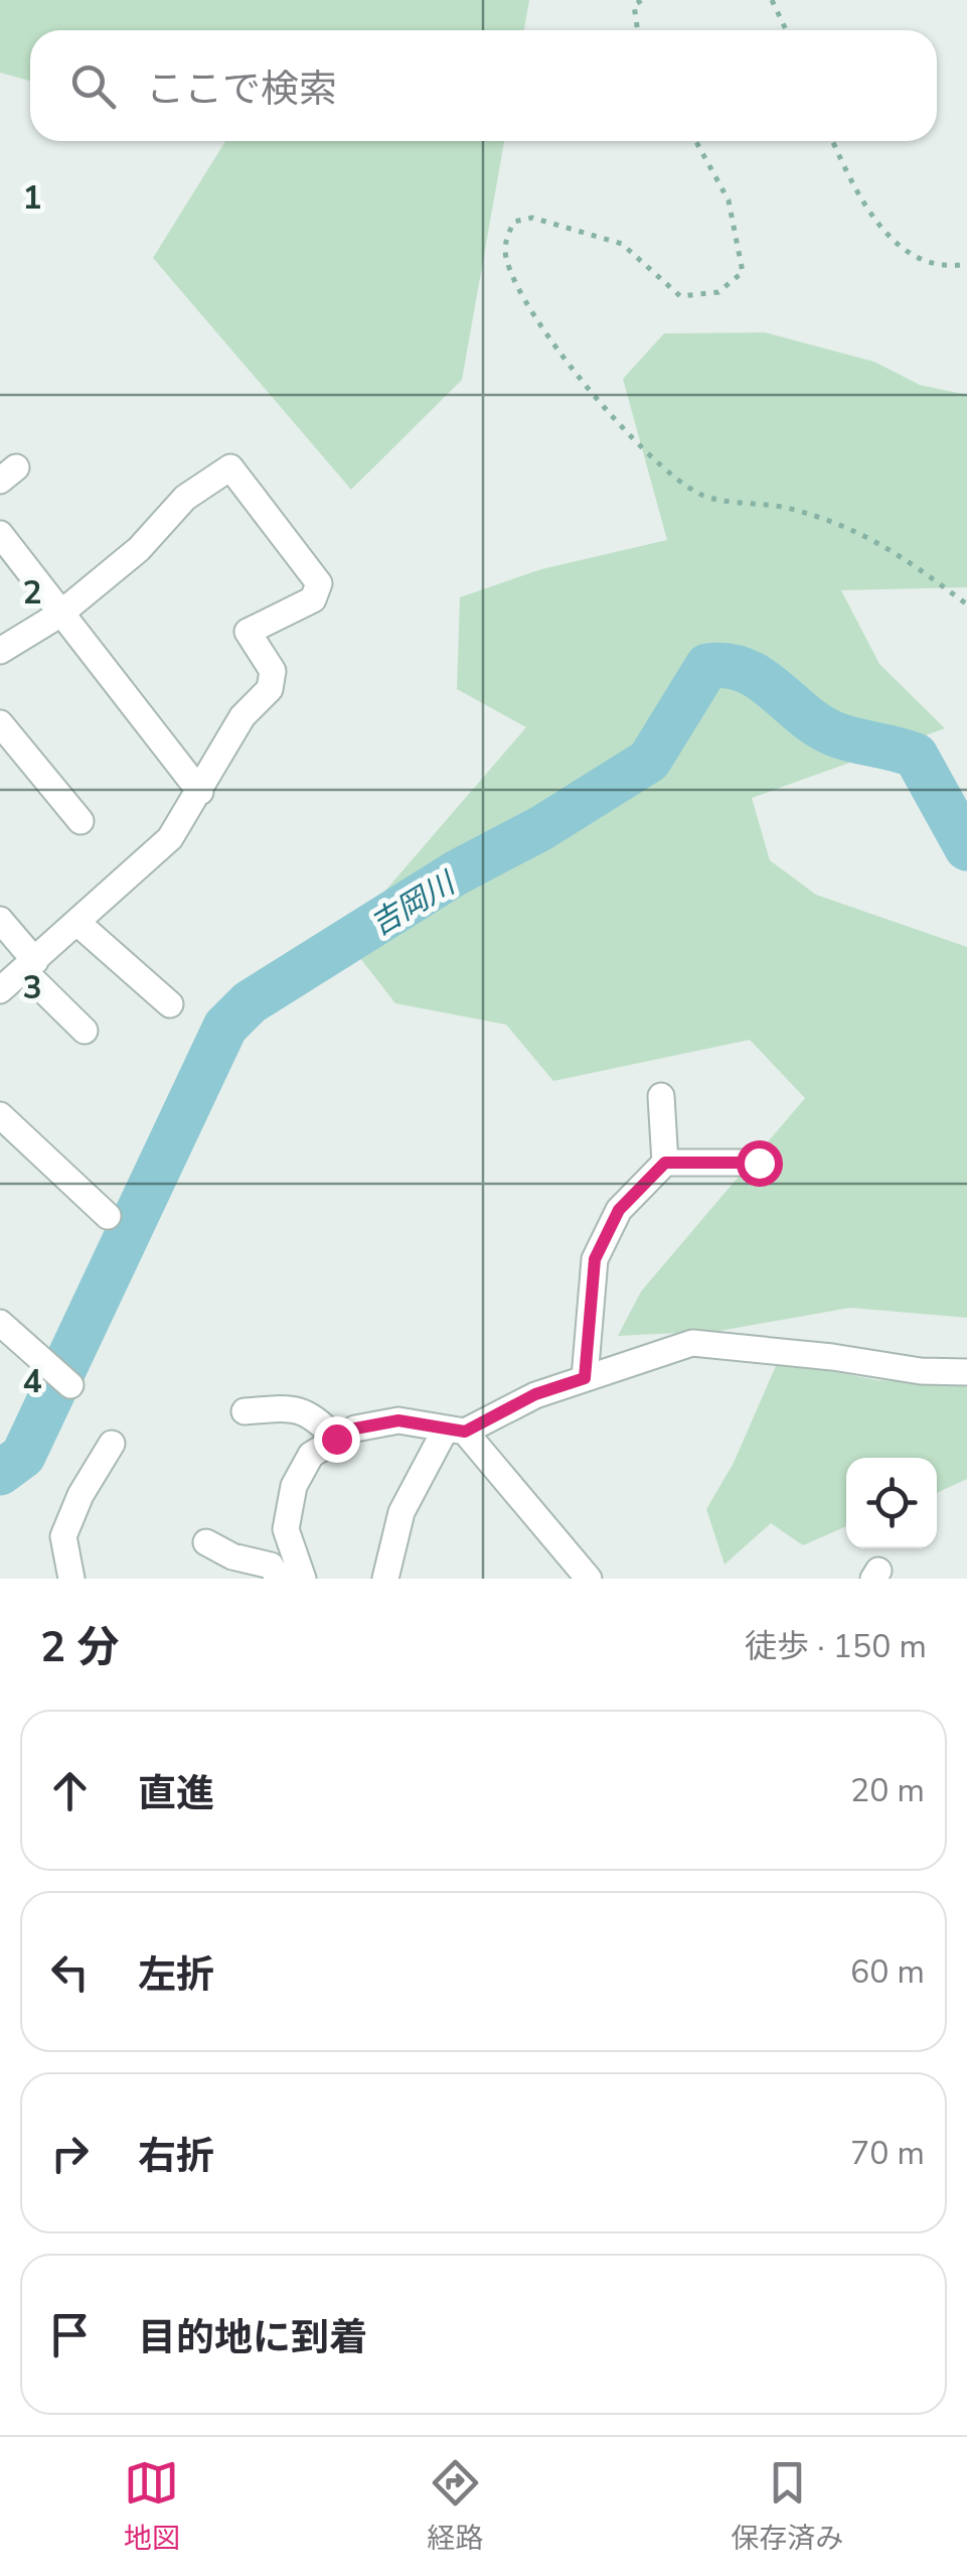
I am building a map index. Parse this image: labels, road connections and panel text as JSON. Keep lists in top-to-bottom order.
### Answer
{
  "water": ["吉岡川"],
  "page": {
    "search": "ここで検索",
    "heading": ["2 分", "徒歩 · 150 m"],
    "list": [
      ["直進", "20 m"],
      ["左折", "60 m"],
      ["右折", "70 m"],
      "目的地に到着"
    ],
    "nav": ["地図", "経路", "保存済み"]
  },
  "grid": {
    "rows": [
      "1",
      "2",
      "3",
      "4"
    ]
  }
}
